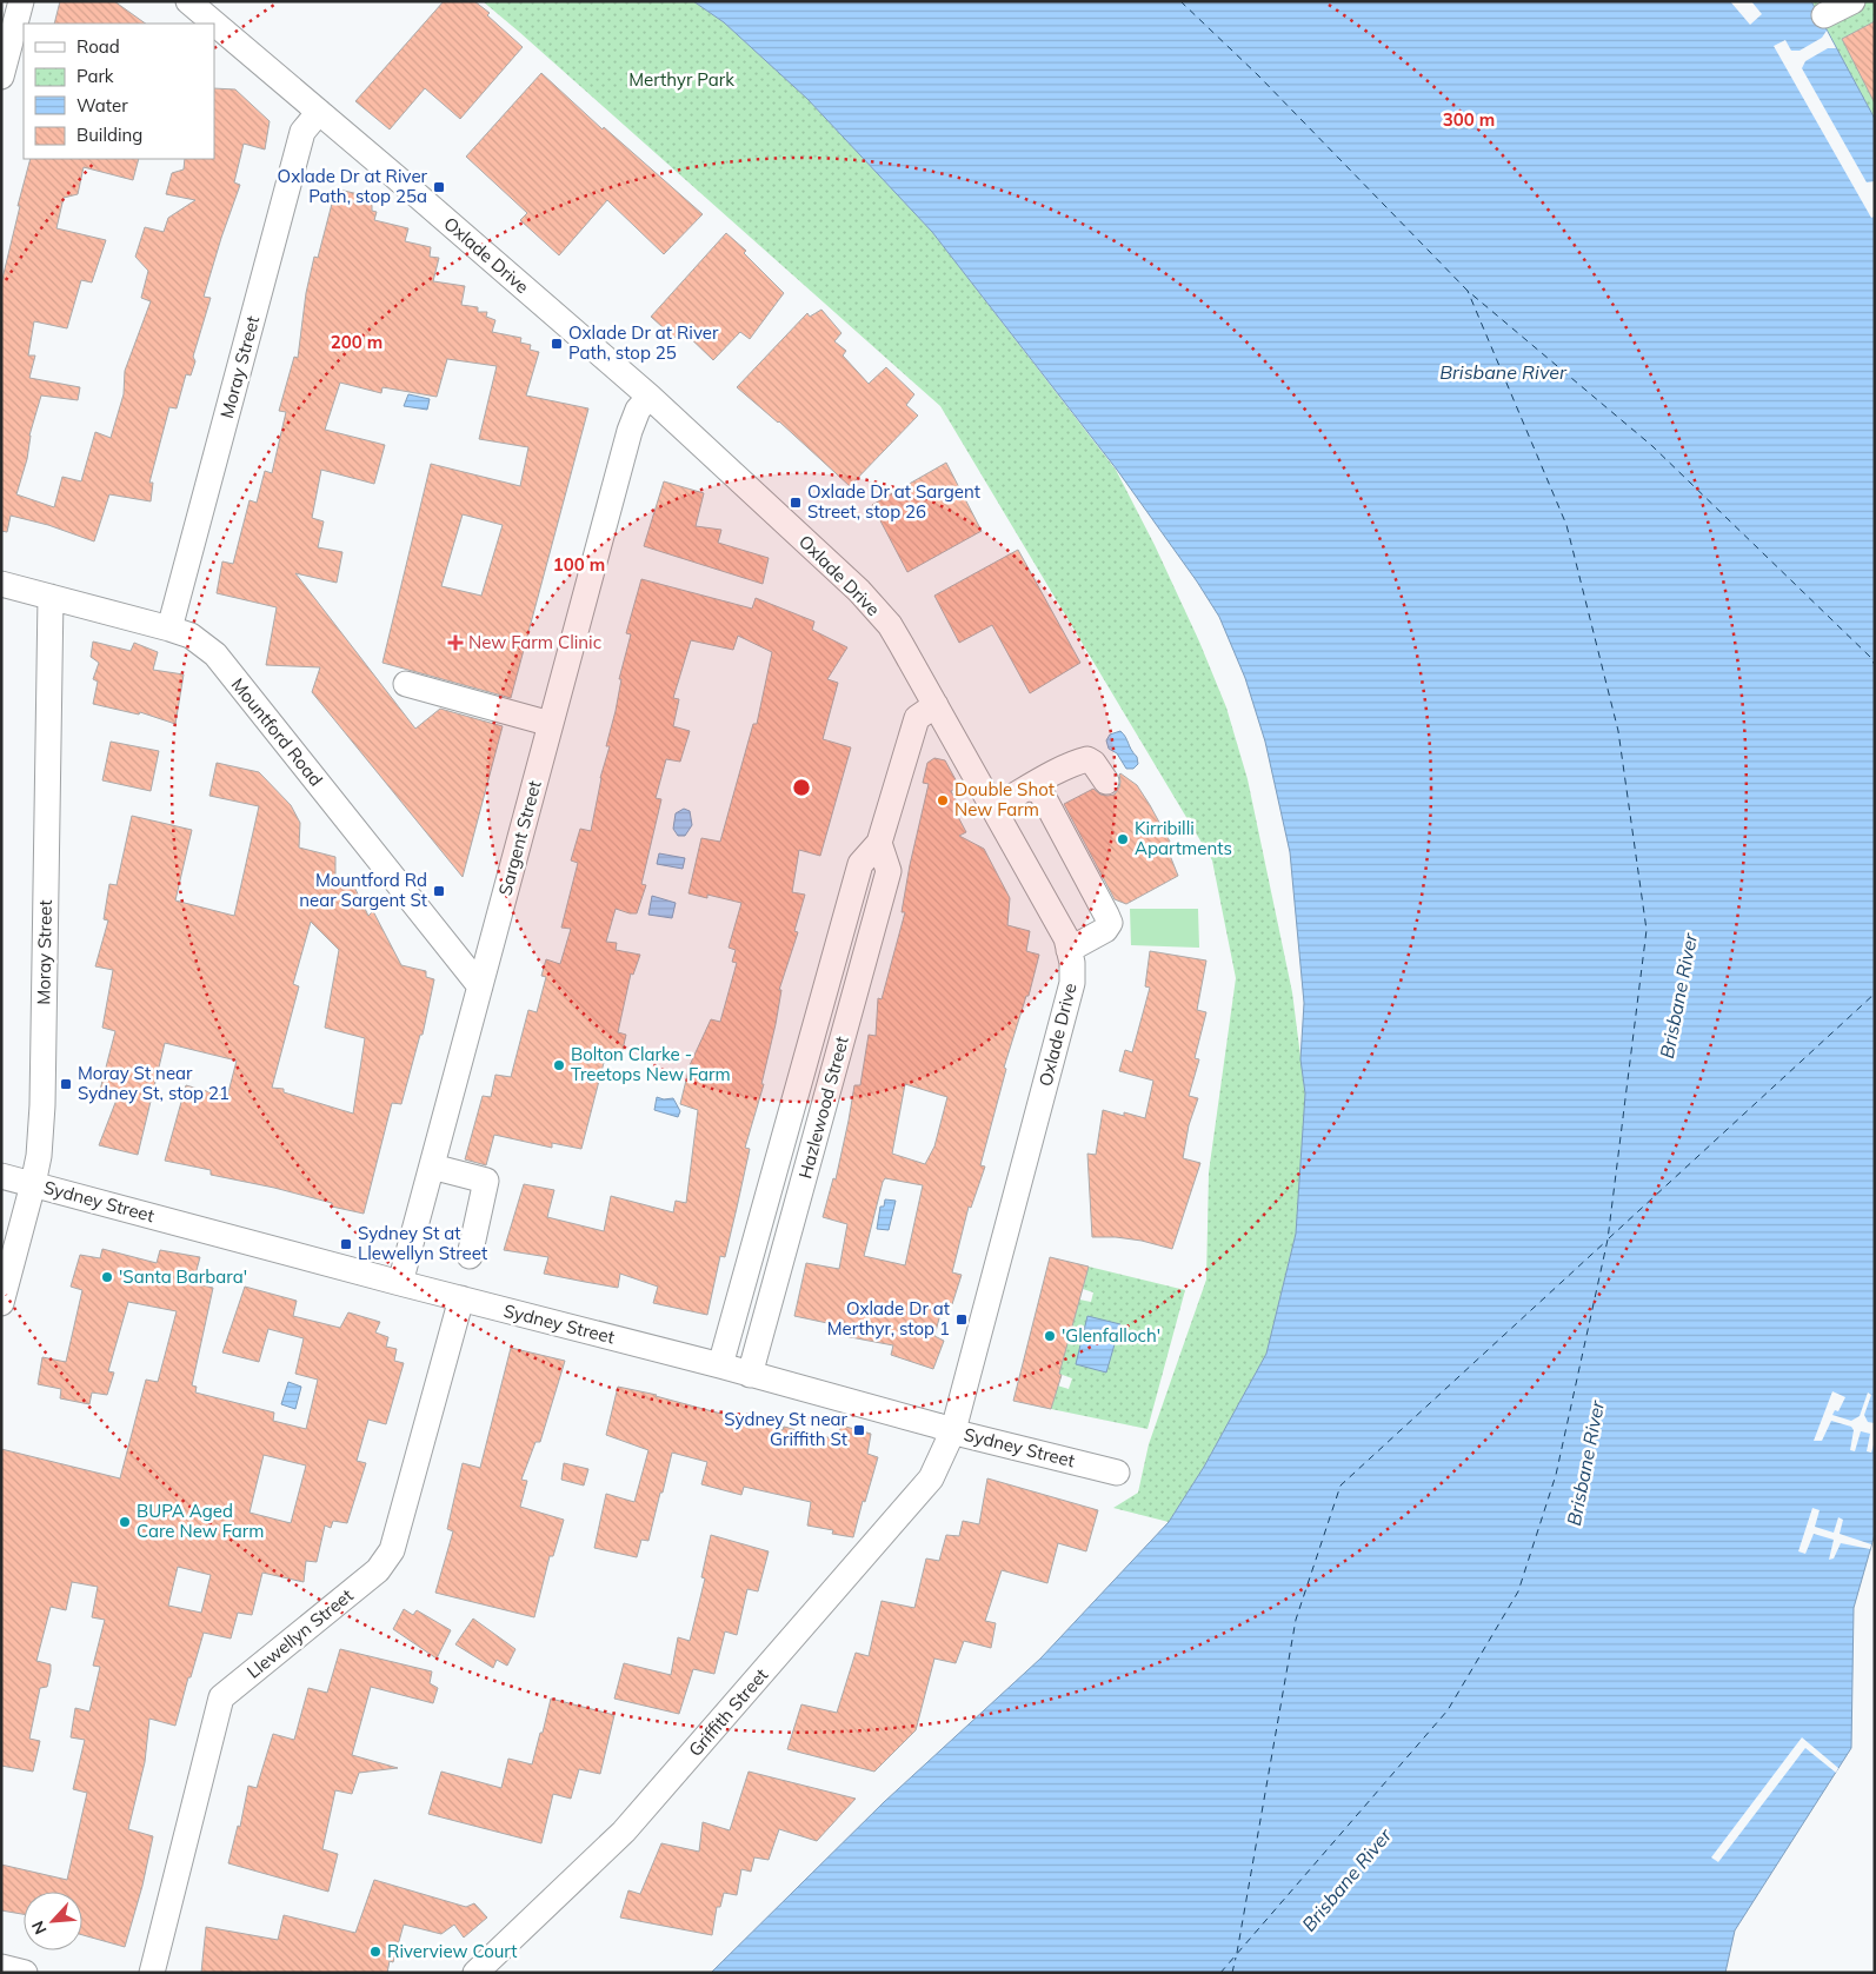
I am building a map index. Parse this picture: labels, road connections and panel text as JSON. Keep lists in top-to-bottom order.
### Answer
{
  "streets": {
    "street": [
      "Oxlade Drive",
      "Moray Street",
      "Mountford Road",
      "Sargent Street",
      "Hazlewood Street",
      "Sydney Street",
      "Llewellyn Street",
      "Griffith Street"
    ]
  },
  "crossings": [
    ["Oxlade Drive", "Moray Street"],
    ["Oxlade Drive", "Sargent Street"],
    ["Oxlade Drive", "Hazlewood Street"],
    ["Oxlade Drive", "Sydney Street"],
    ["Oxlade Drive", "Griffith Street"],
    ["Moray Street", "Mountford Road"],
    ["Moray Street", "Sydney Street"],
    ["Mountford Road", "Sargent Street"],
    ["Sargent Street", "Sydney Street"],
    ["Hazlewood Street", "Sydney Street"],
    ["Sydney Street", "Llewellyn Street"],
    ["Sydney Street", "Griffith Street"]
  ],
  "water": ["Brisbane River"],
  "parks": ["Merthyr Park"],
  "places": {
    "transit": [
      "Oxlade Dr at River Path, stop 25a",
      "Oxlade Dr at River Path, stop 25",
      "Oxlade Dr at Sargent Street, stop 26",
      "Mountford Rd near Sargent St",
      "Moray St near Sydney St, stop 21",
      "Sydney St at Llewellyn Street",
      "Oxlade Dr at Merthyr, stop 1",
      "Sydney St near Griffith St"
    ],
    "health": ["New Farm Clinic"],
    "other": [
      "Double Shot New Farm",
      "Kirribilli Apartments",
      "Bolton Clarke - Treetops New Farm",
      "'Santa Barbara'",
      "'Glenfalloch'",
      "BUPA Aged Care New Farm",
      "Riverview Court"
    ]
  },
  "legend": [
    "Road",
    "Park",
    "Water",
    "Building"
  ],
  "north": "bottom left",
  "rings": ["300 m", "200 m", "100 m"]
}
